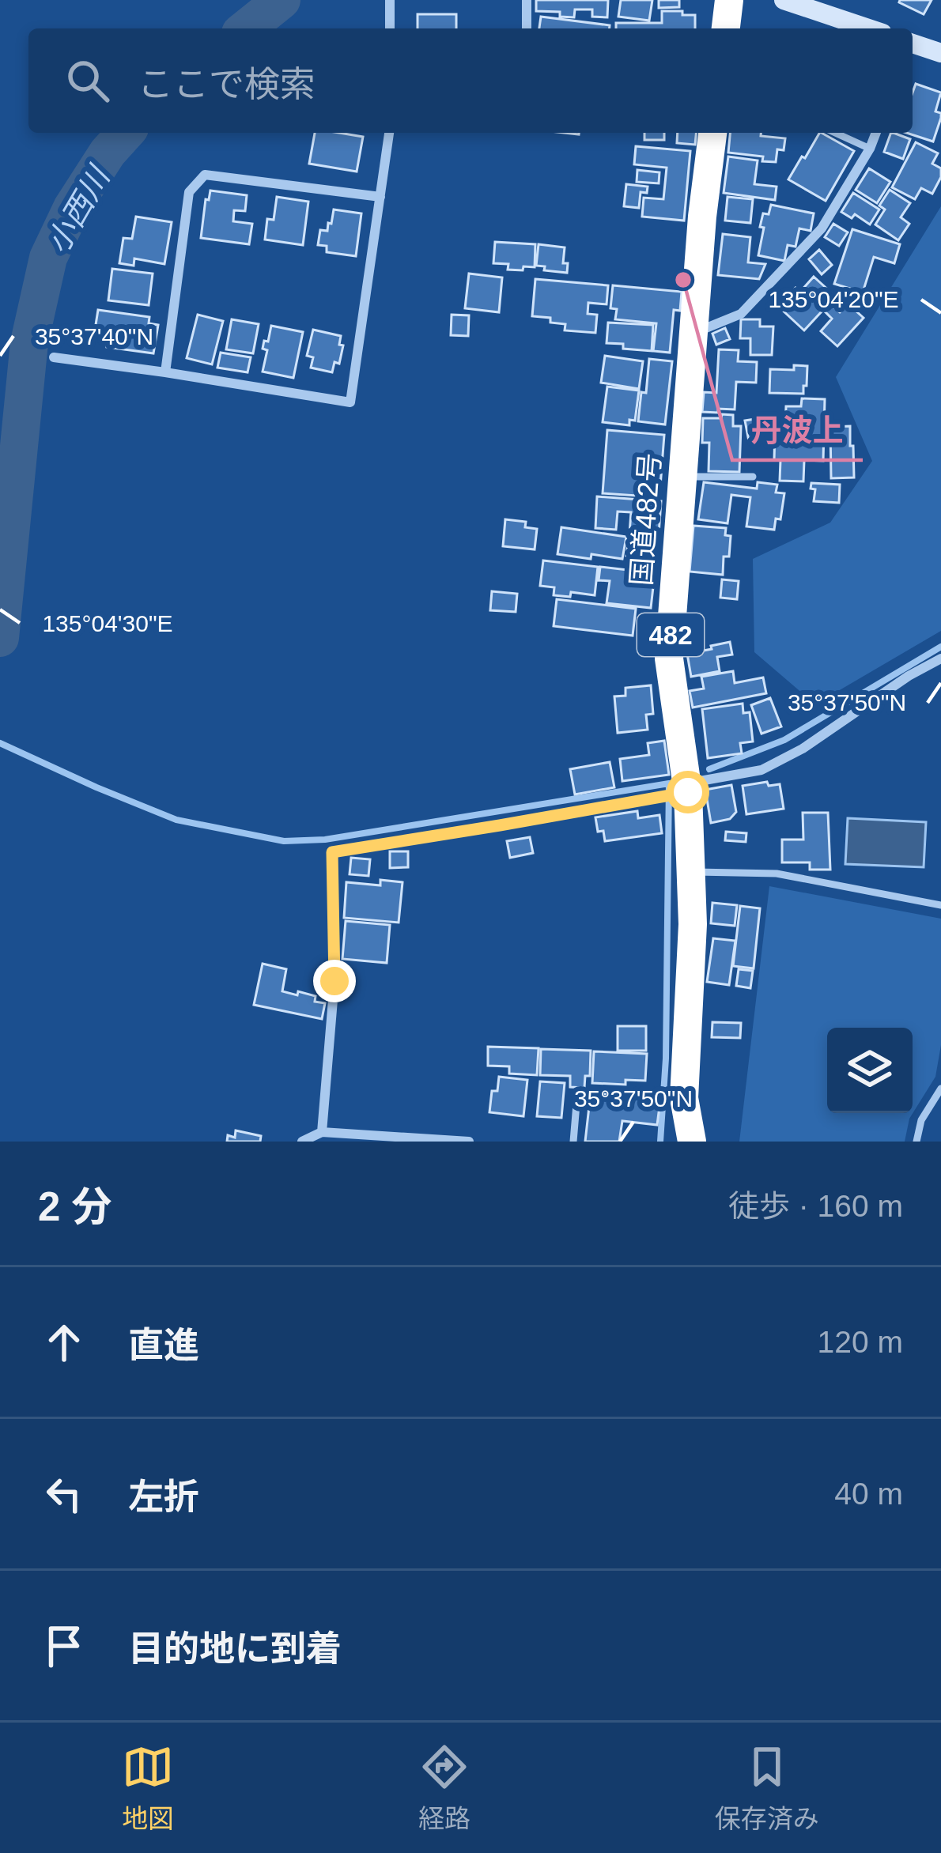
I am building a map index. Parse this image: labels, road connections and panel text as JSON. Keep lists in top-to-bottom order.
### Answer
{
  "streets": {
    "highway": ["国道482号", "482"]
  },
  "water": ["小西川"],
  "places": ["丹波上"],
  "page": {
    "search": "ここで検索",
    "heading": ["2 分", "徒歩 · 160 m"],
    "list": [
      ["直進", "120 m"],
      ["左折", "40 m"],
      "目的地に到着"
    ],
    "nav": ["地図", "経路", "保存済み"]
  },
  "coordinates": [
    "135°04'20\"E",
    "35°37'40\"N",
    "135°04'30\"E",
    "35°37'50\"N"
  ]
}
